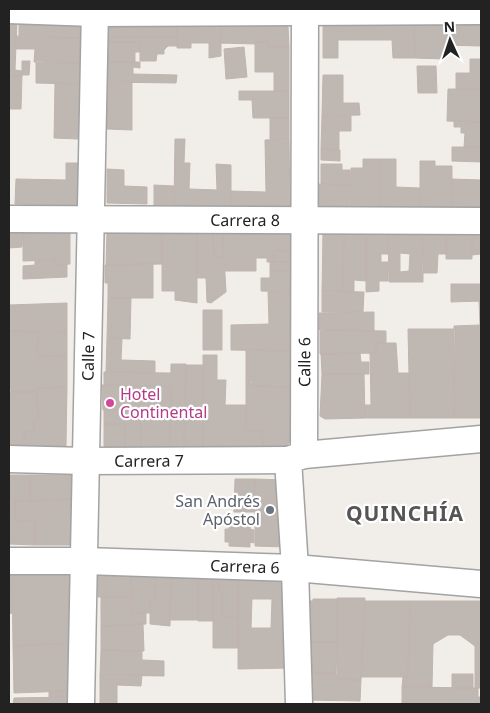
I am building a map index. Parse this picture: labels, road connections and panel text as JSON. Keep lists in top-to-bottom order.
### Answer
{
  "streets": {
    "street": [
      "Carrera 8",
      "Calle 7",
      "Calle 6",
      "Carrera 7",
      "Carrera 6"
    ]
  },
  "crossings": [
    ["Carrera 8", "Calle 7"],
    ["Carrera 8", "Calle 6"],
    ["Calle 7", "Carrera 7"],
    ["Calle 7", "Carrera 6"],
    ["Calle 6", "Carrera 7"],
    ["Calle 6", "Carrera 6"]
  ],
  "districts": ["QUINCHÍA"],
  "places": ["Hotel Continental", "San Andrés Apóstol"],
  "north": "top"
}
